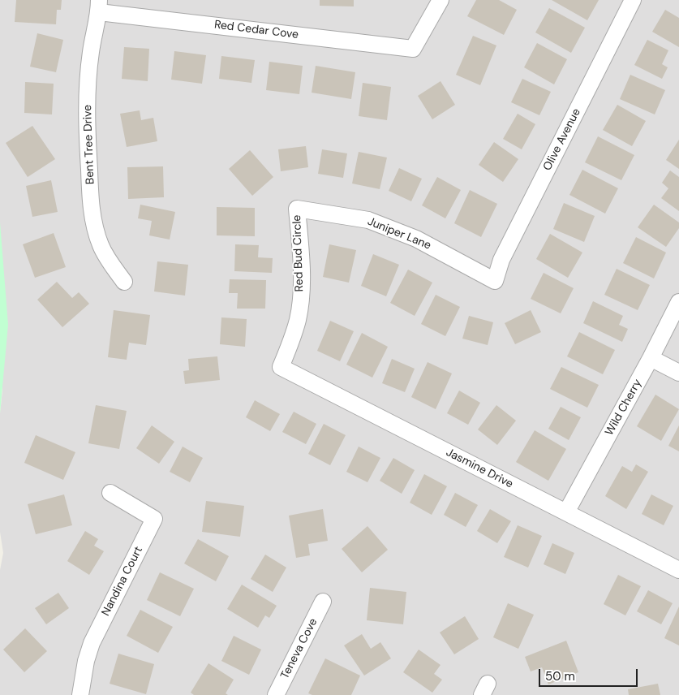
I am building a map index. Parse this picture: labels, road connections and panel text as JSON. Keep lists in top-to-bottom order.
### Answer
{
  "streets": {
    "street": [
      "Red Cedar Cove",
      "Olive Avenue",
      "Bent Tree Drive",
      "Juniper Lane",
      "Red Bud Circle",
      "Wild Cherry",
      "Jasmine Drive",
      "Nandina Court",
      "Teneva Cove"
    ]
  },
  "crossings": [
    ["Red Cedar Cove", "Bent Tree Drive"],
    ["Olive Avenue", "Juniper Lane"],
    ["Juniper Lane", "Red Bud Circle"],
    ["Red Bud Circle", "Jasmine Drive"],
    ["Wild Cherry", "Jasmine Drive"]
  ],
  "scale_bar": "50 m"
}
